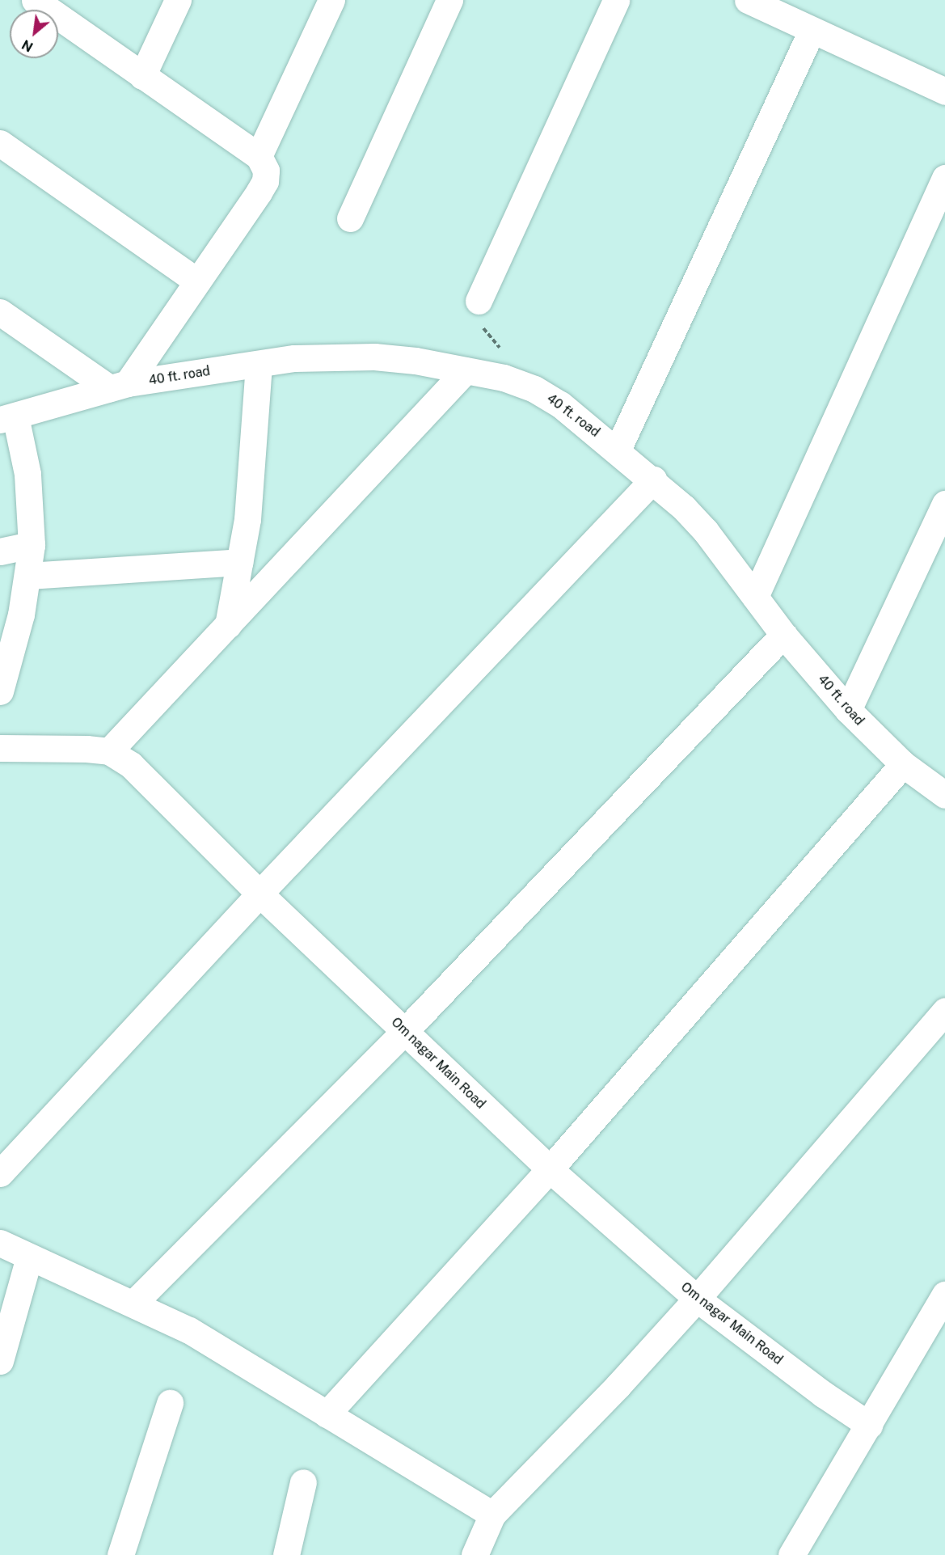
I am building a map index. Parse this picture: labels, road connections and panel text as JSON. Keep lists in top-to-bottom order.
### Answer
{
  "streets": {
    "street": ["40 ft. road", "Om nagar Main Road"]
  },
  "north": "bottom left"
}
